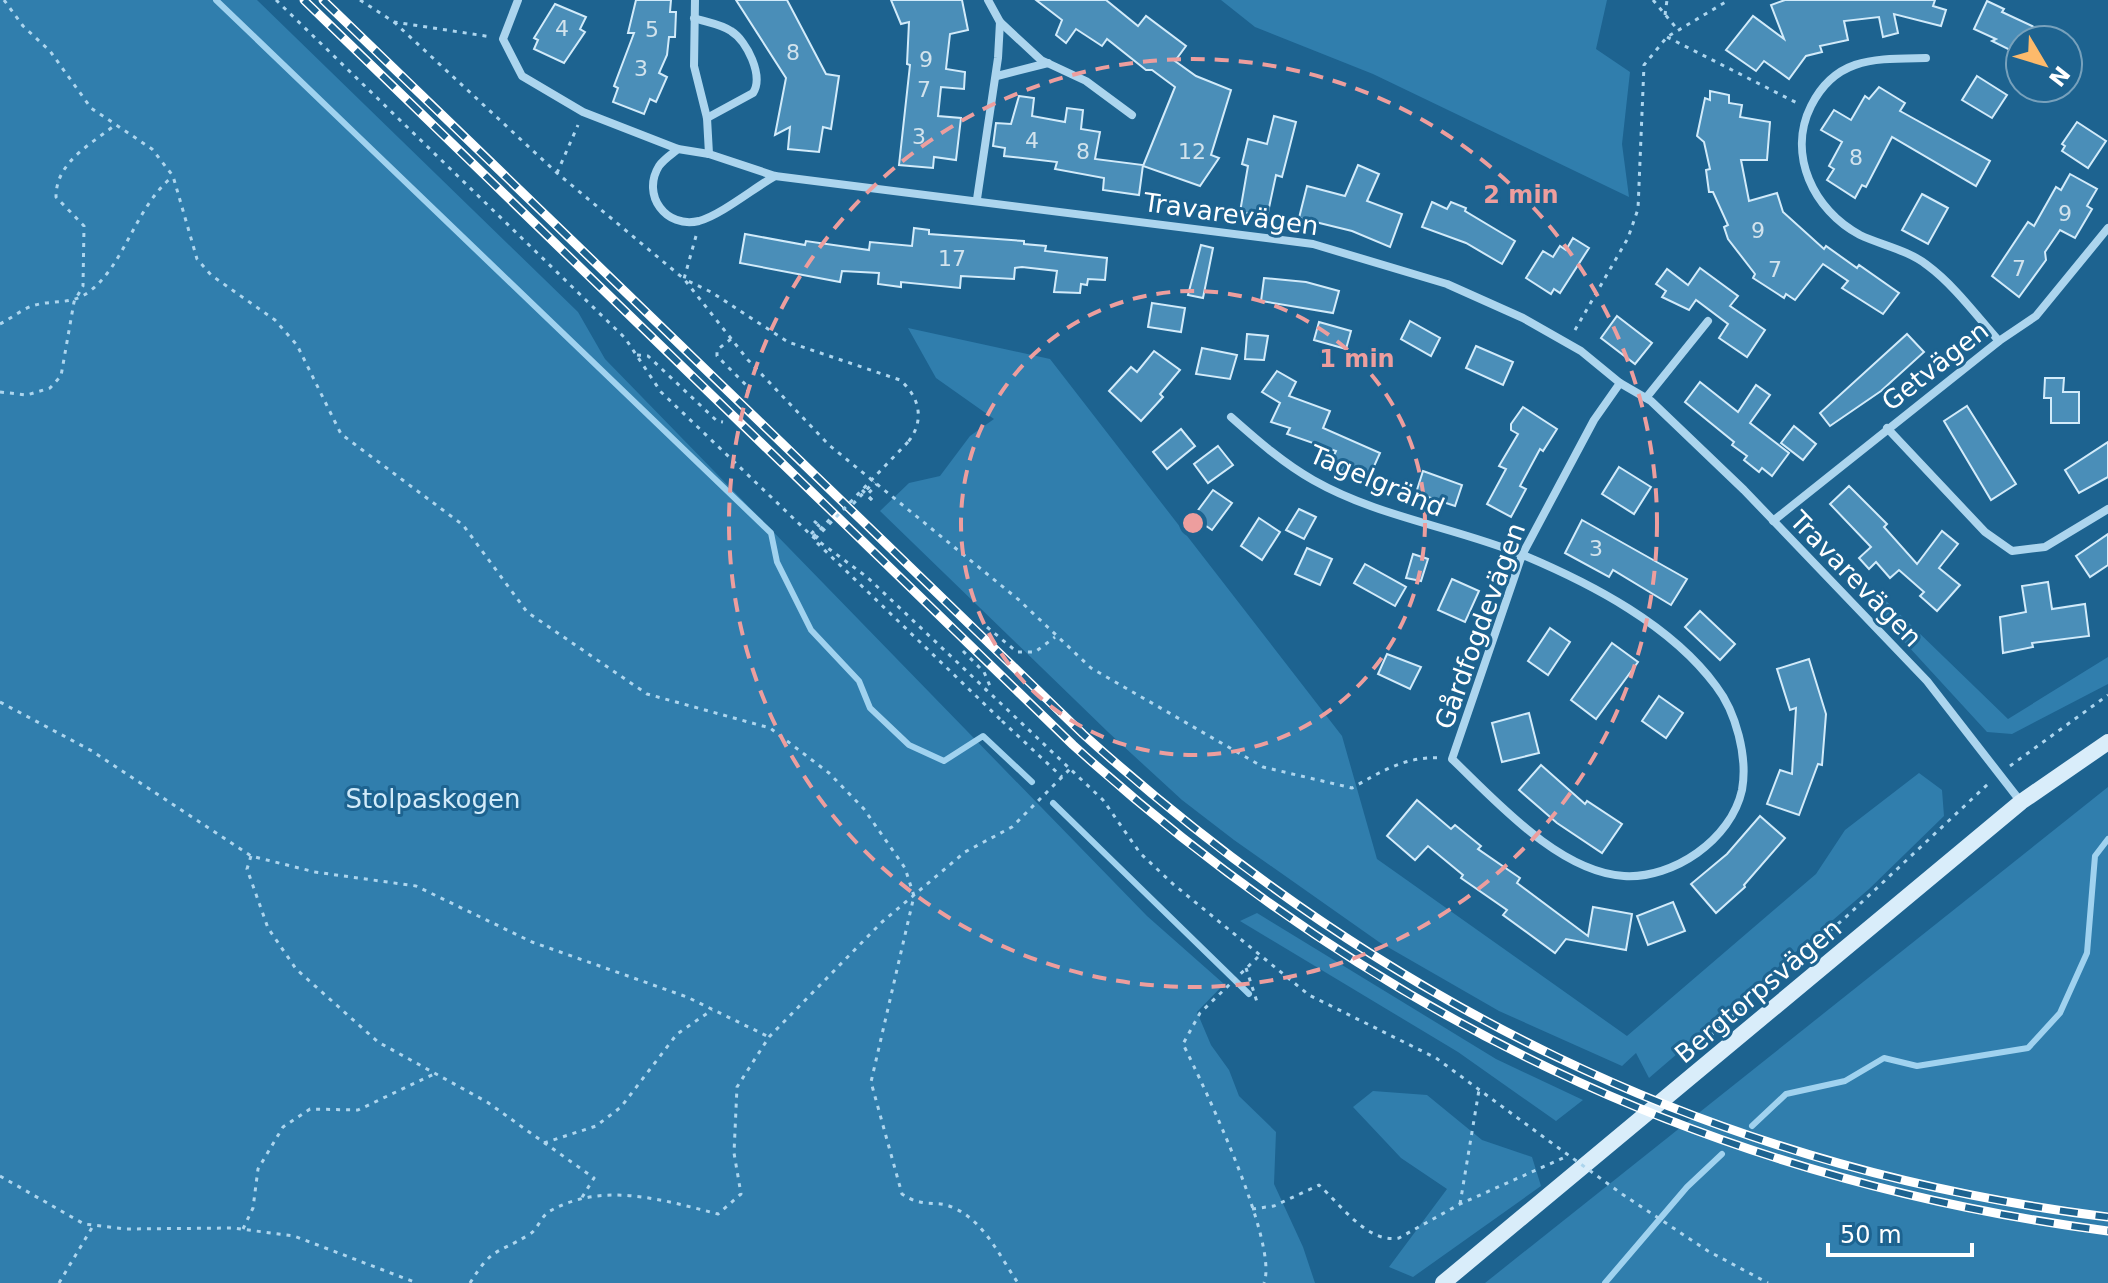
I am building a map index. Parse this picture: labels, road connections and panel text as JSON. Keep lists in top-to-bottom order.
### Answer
{
  "streets": {
    "main road": ["Bergtorpsvägen"],
    "street": [
      "Travarevägen",
      "Getvägen",
      "Tagelgränd",
      "Gårdfogdevägen"
    ]
  },
  "crossings": [
    ["Travarevägen", "Getvägen"],
    ["Travarevägen", "Gårdfogdevägen"],
    ["Travarevägen", "Bergtorpsvägen"],
    ["Tagelgränd", "Gårdfogdevägen"]
  ],
  "parks": ["Stolpaskogen"],
  "house_numbers": [
    "4",
    "5",
    "8",
    "9",
    "3",
    "7",
    "3",
    "4",
    "8",
    "12",
    "8",
    "9",
    "9",
    "17",
    "7",
    "7",
    "3"
  ],
  "scale_bar": "50 m",
  "north": "bottom right",
  "rings": ["2 min", "1 min"]
}
